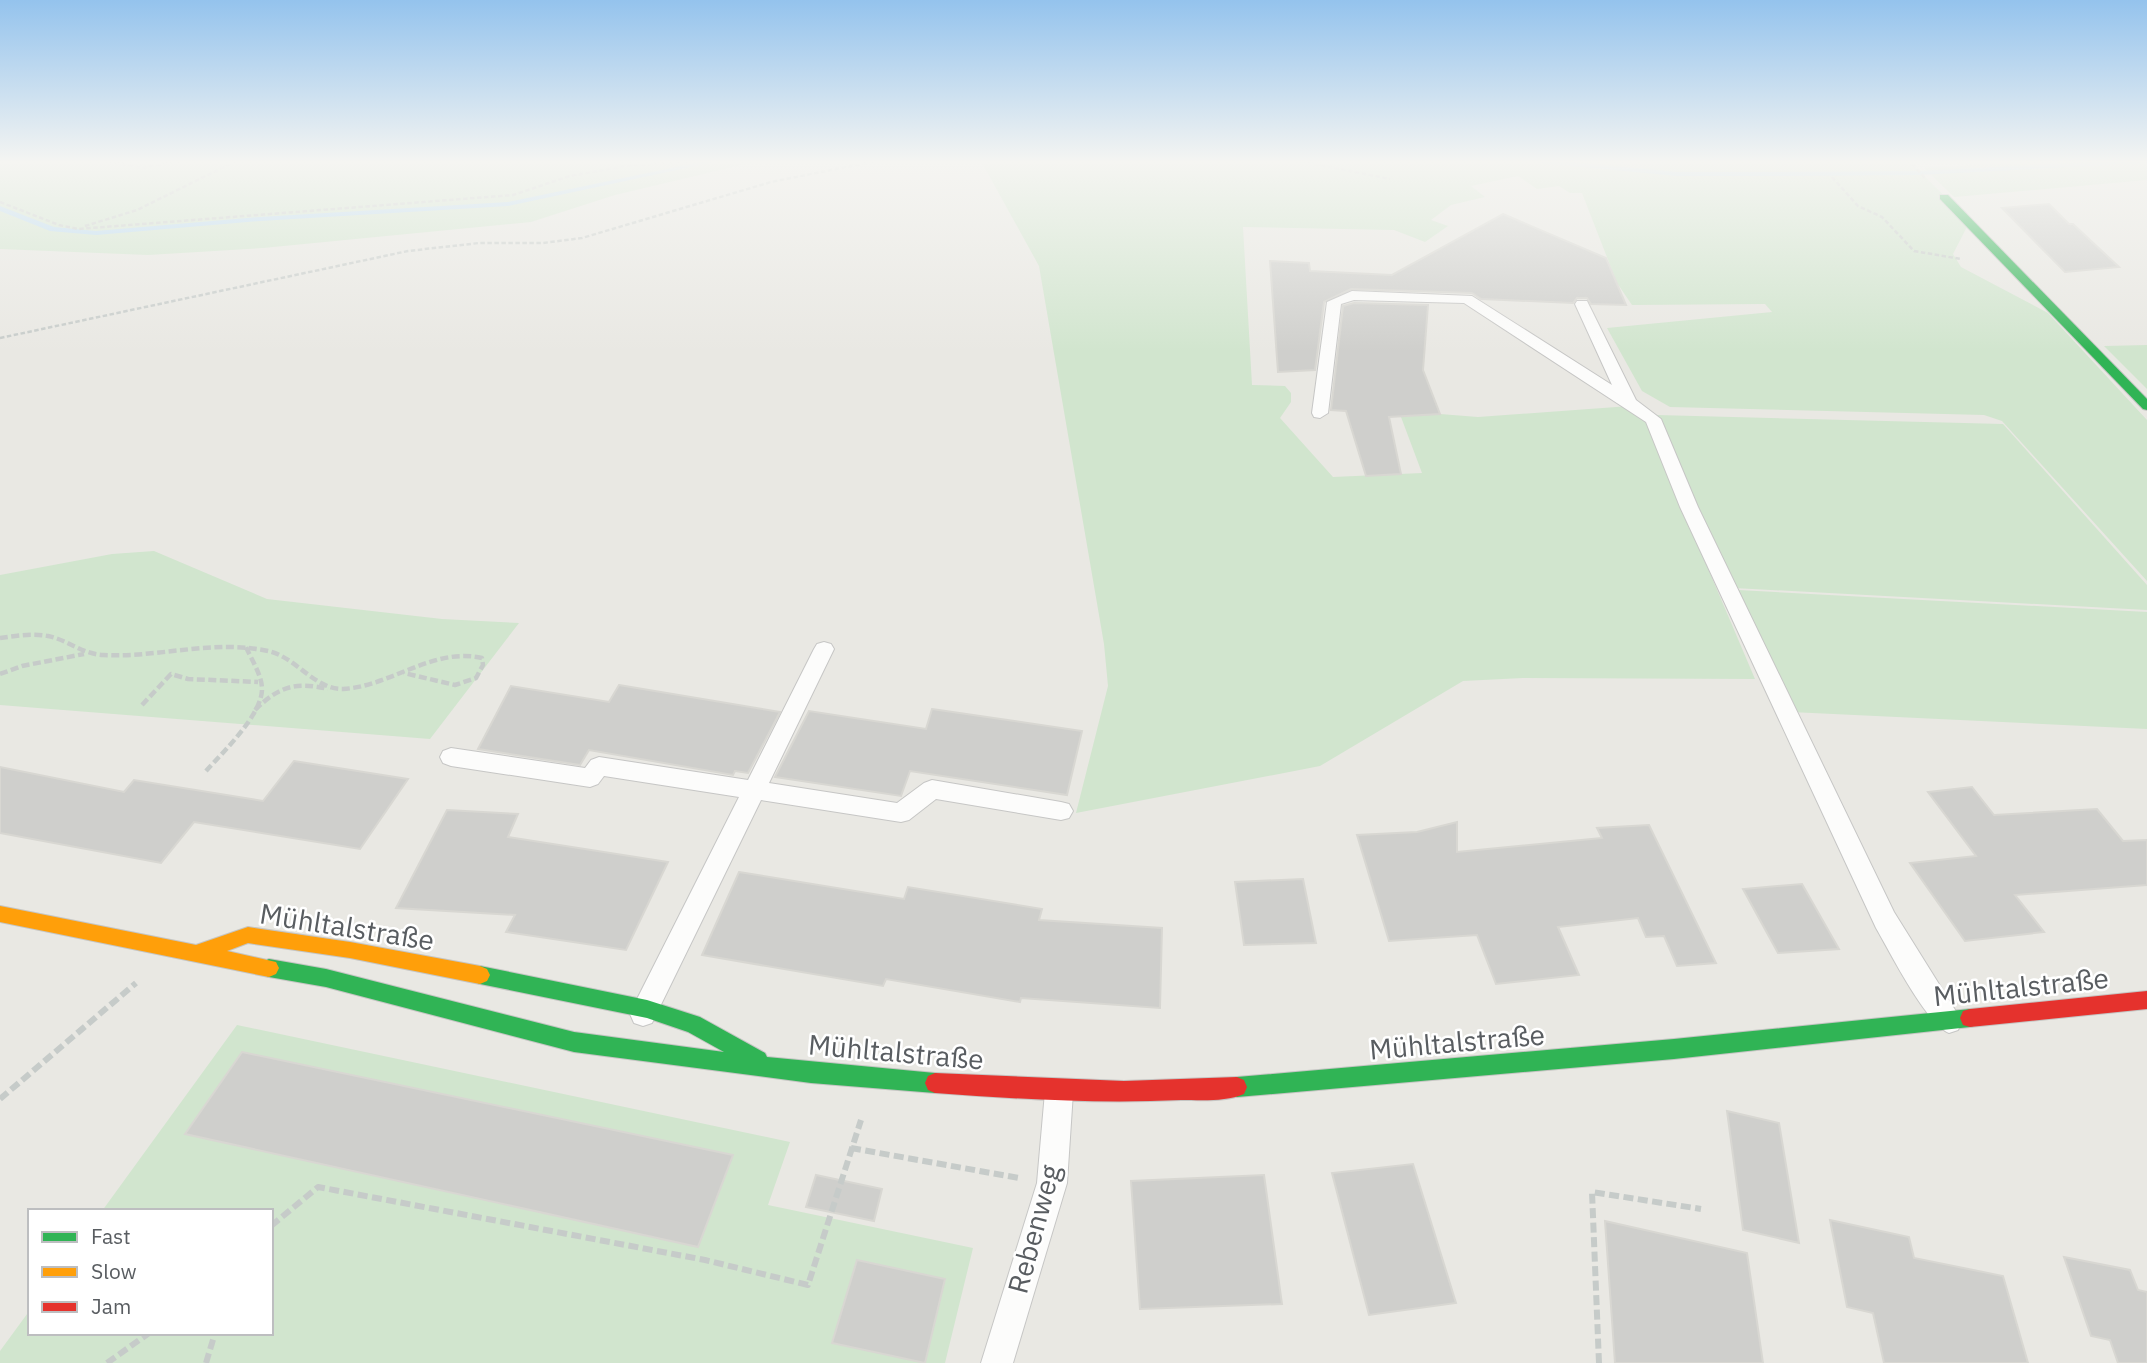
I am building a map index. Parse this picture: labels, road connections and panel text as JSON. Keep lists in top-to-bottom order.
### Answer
{
  "streets": {
    "street": ["Mühltalstraße"],
    "lane": ["Rebenweg"]
  },
  "crossings": [
    ["Mühltalstraße", "Rebenweg"]
  ],
  "legend": ["Fast", "Slow", "Jam"]
}
